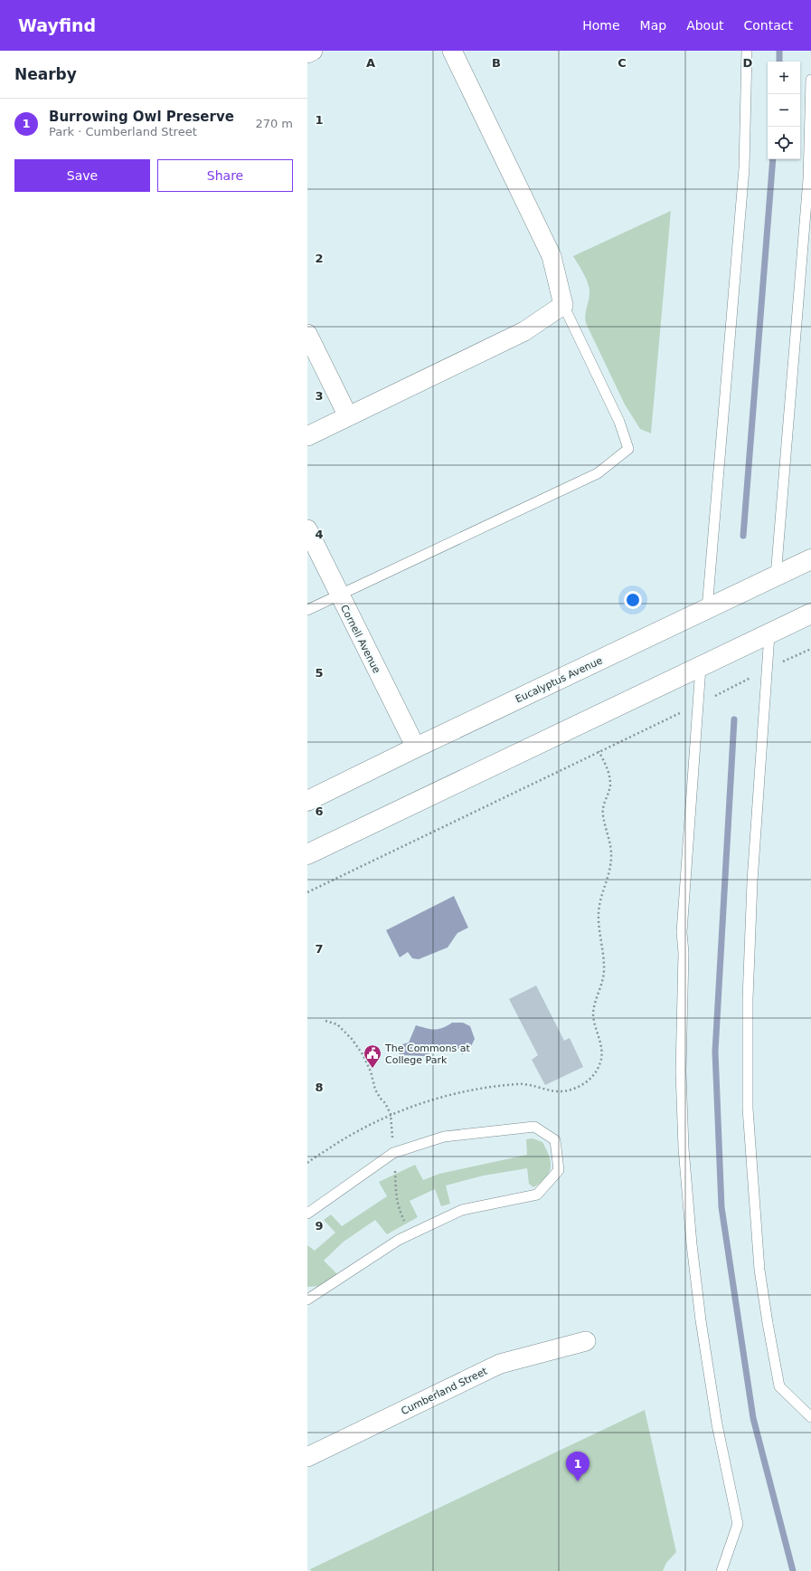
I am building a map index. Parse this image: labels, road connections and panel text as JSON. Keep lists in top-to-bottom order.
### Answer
{
  "streets": {
    "street": ["Cornell Avenue", "Eucalyptus Avenue", "Cumberland Street"]
  },
  "crossings": [
    ["Cornell Avenue", "Eucalyptus Avenue"]
  ],
  "places": {
    "public building": ["The Commons at College Park"]
  },
  "page": {
    "header": "Wayfind",
    "nav": [
      "Home",
      "Map",
      "About",
      "Contact"
    ],
    "heading": "Nearby",
    "map_buttons": ["+", "−"],
    "list": [
      {
        "mark": "1",
        "name": "Burrowing Owl Preserve",
        "note": "Park · Cumberland Street",
        "value": "270 m"
      }
    ],
    "buttons": ["Save", "Share"],
    "pins": "1"
  },
  "grid": {
    "columns": [
      "A",
      "B",
      "C",
      "D"
    ],
    "rows": [
      "1",
      "2",
      "3",
      "4",
      "5",
      "6",
      "7",
      "8",
      "9"
    ]
  }
}
